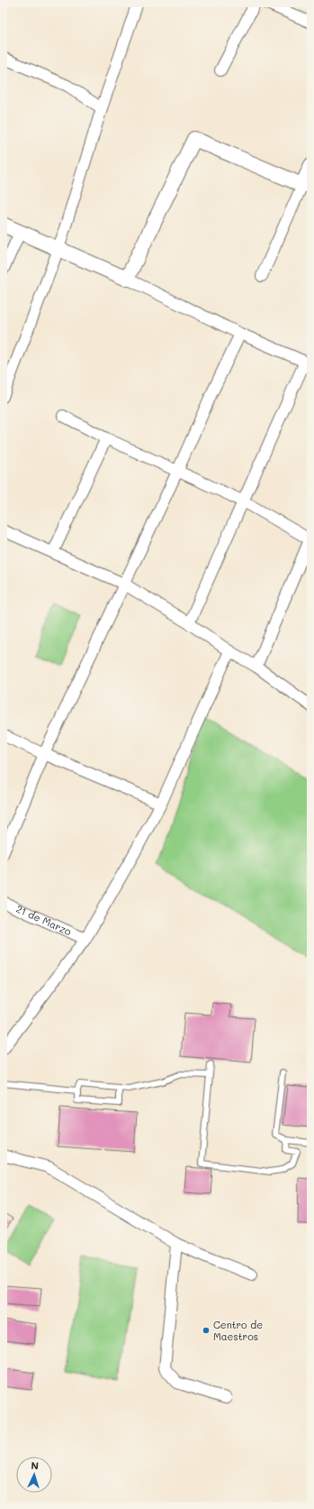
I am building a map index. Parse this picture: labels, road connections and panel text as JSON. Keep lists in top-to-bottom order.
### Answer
{
  "streets": {
    "street": ["21 de Marzo"]
  },
  "places": ["Centro de Maestros"],
  "north": "top"
}
